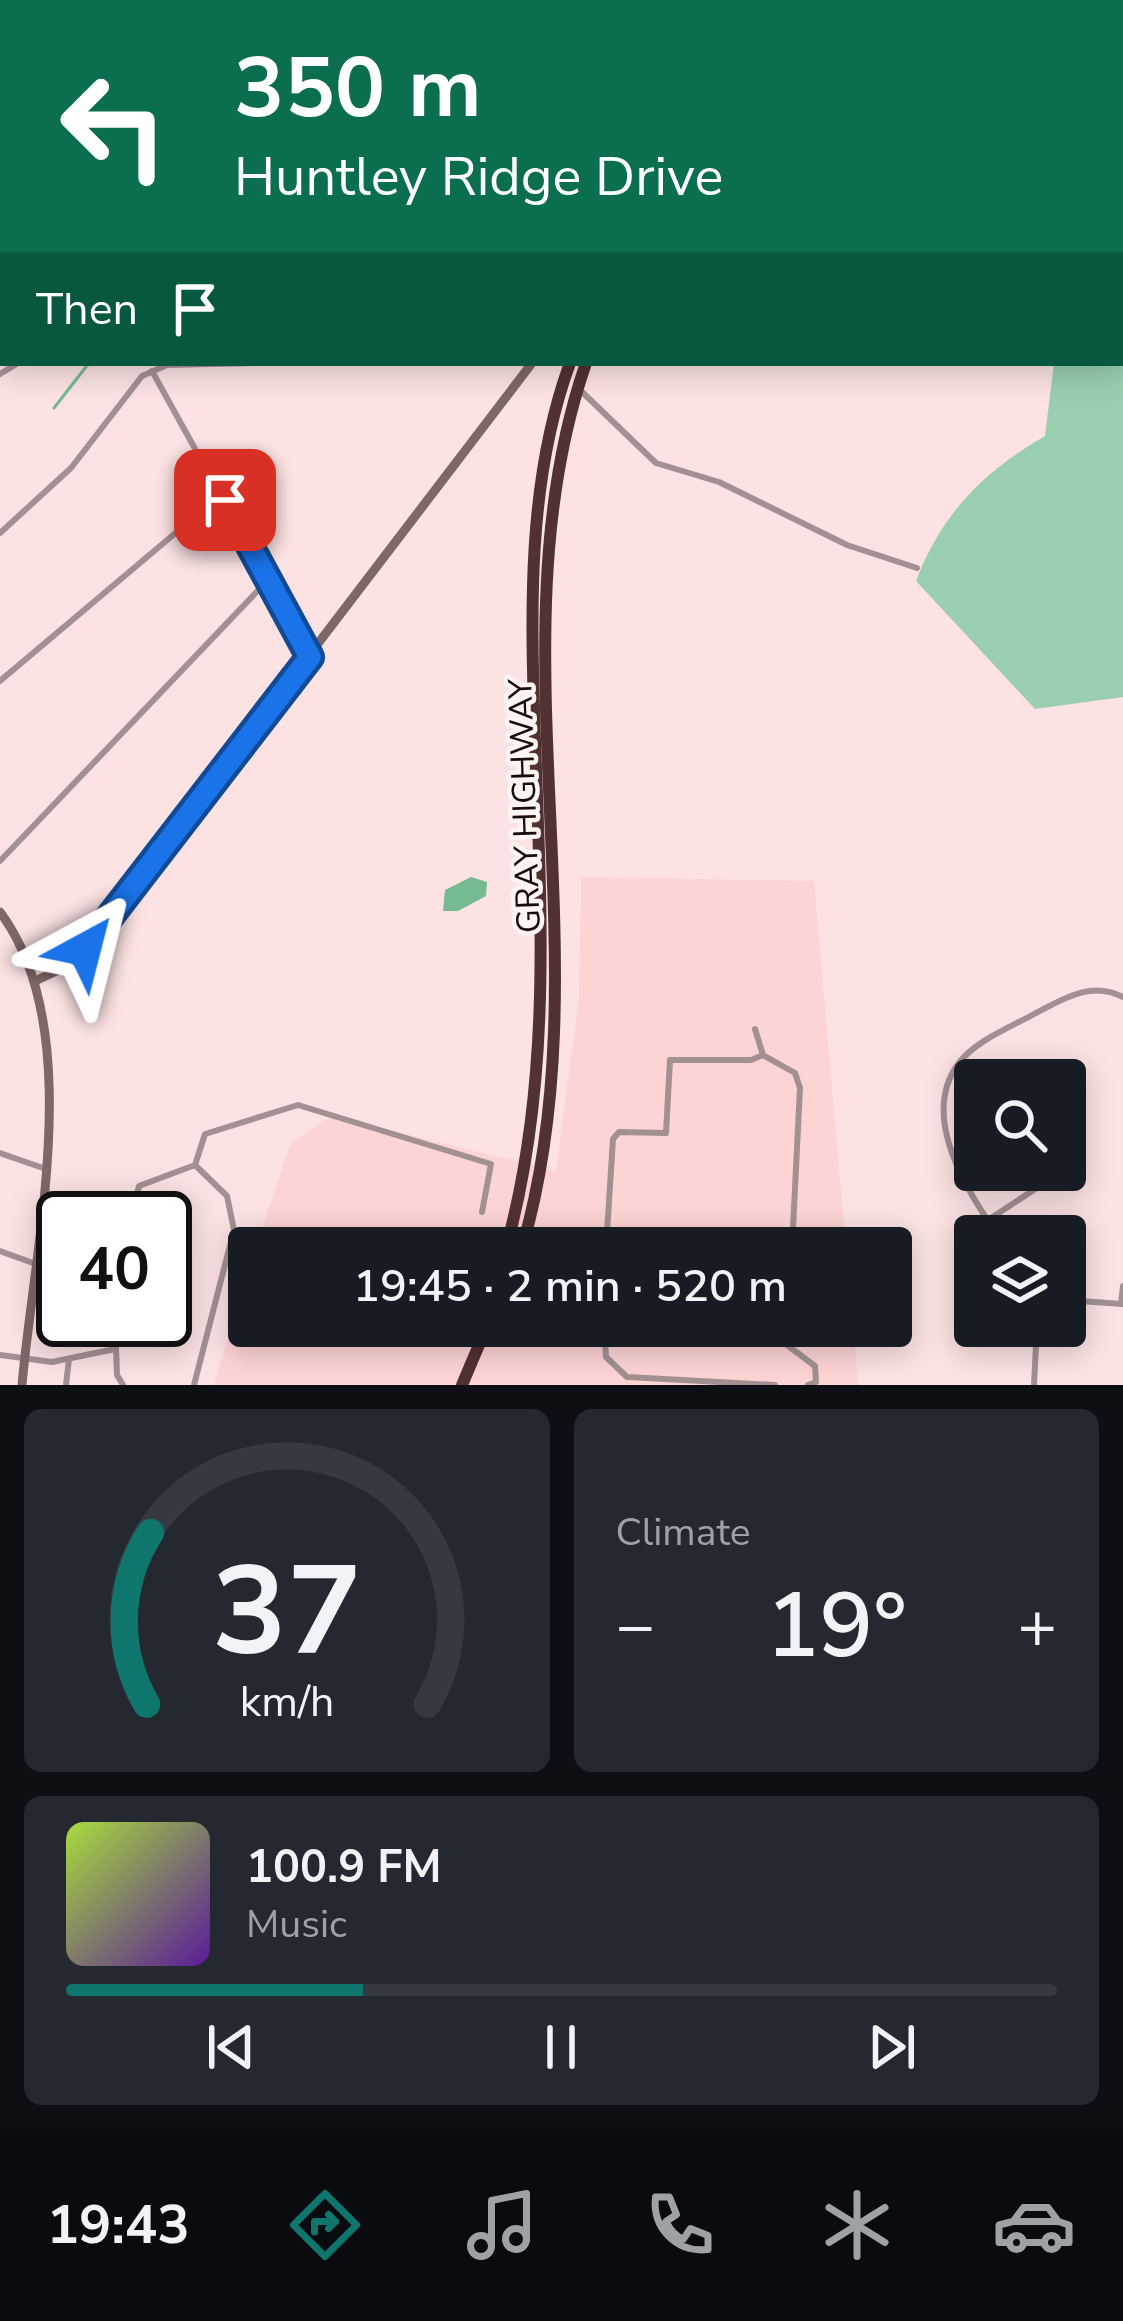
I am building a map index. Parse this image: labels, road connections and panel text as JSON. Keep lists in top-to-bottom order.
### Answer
{
  "streets": {
    "highway": ["GRAY HIGHWAY"]
  },
  "page": {
    "turn": ["350 m", "Huntley Ridge Drive"],
    "then": "Then",
    "limit": "40",
    "trip": "19:45 · 2 min · 520 m",
    "tile": "Climate",
    "heat": ["−", "19°", "+"],
    "song": ["100.9 FM", "Music"],
    "tabs": "19:43",
    "gauge": ["37", "km/h"]
  }
}
